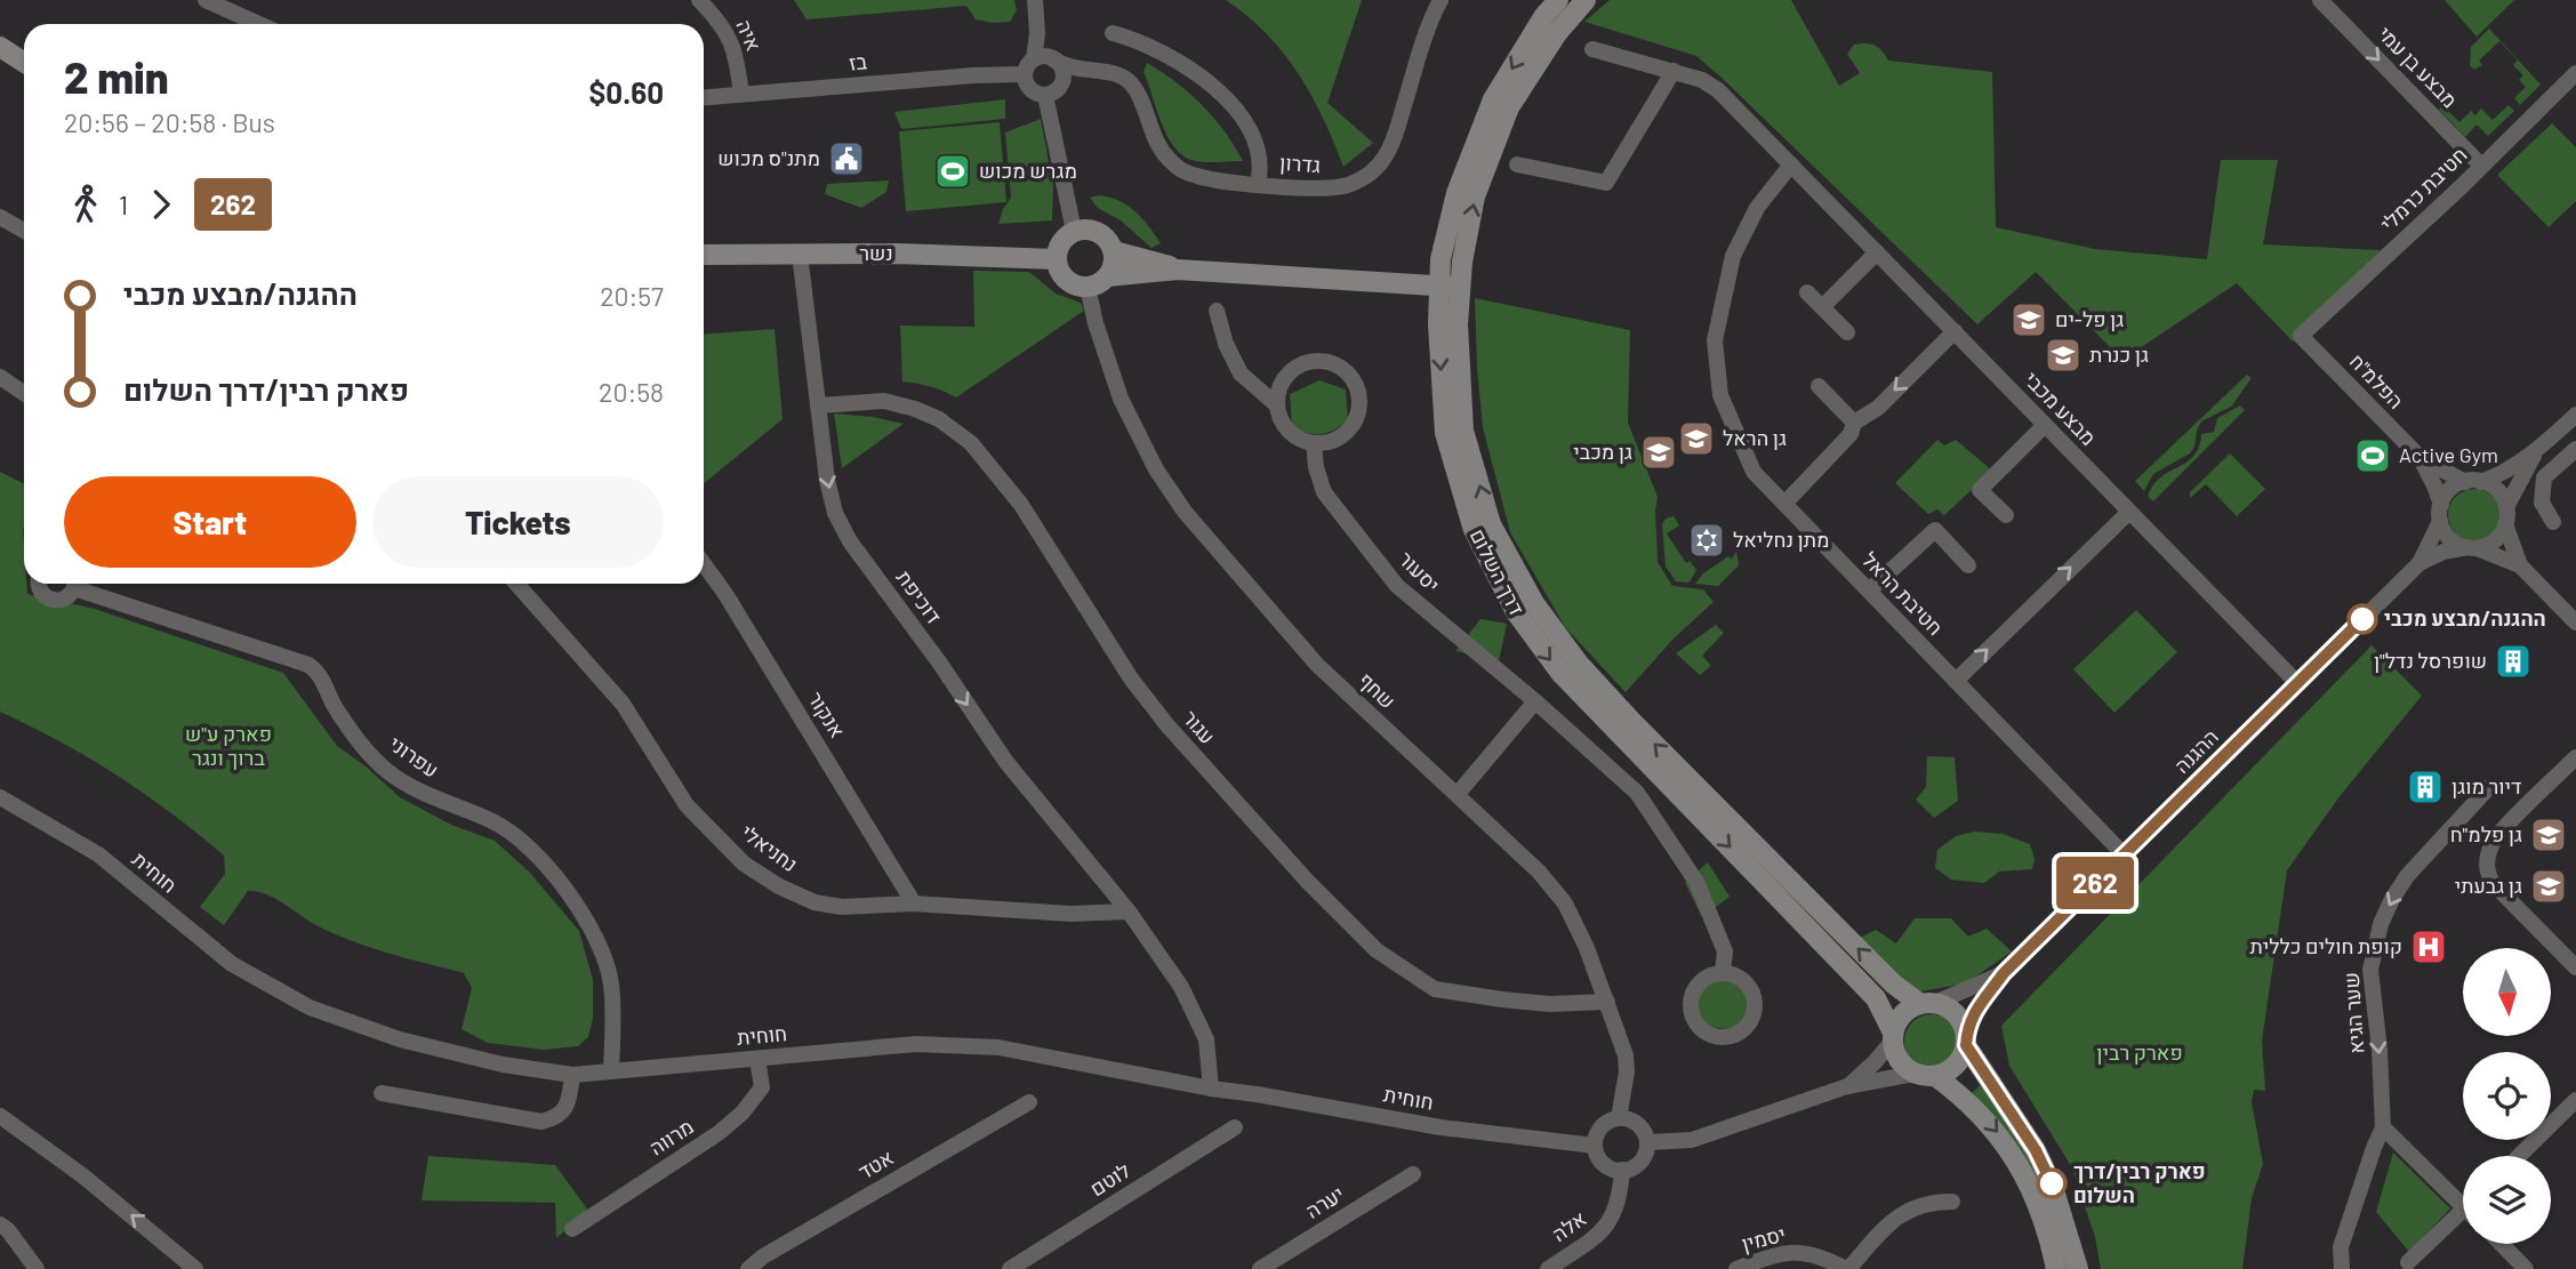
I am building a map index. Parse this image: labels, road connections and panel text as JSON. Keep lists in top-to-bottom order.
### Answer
{
  "streets": {
    "street": [
      "איה",
      "בז",
      "מבצע בן עמי",
      "גדרון",
      "חטיבת כרמלי",
      "נשר",
      "הפלמ\"ח",
      "מבצע מכבי",
      "יסעור",
      "דרך השלום",
      "חטיבת הראל",
      "דוכיפת",
      "שחף",
      "אנקור",
      "עגור",
      "ההגנה",
      "עפרוני",
      "נחניאלי",
      "חוחית",
      "שער הגיא",
      "מרווה",
      "אטד",
      "לוטם",
      "יערה",
      "אלה",
      "יסמין"
    ]
  },
  "crossings": [
    ["איה", "בז"],
    ["בז", "גדרון"],
    ["מבצע בן עמי", "חטיבת כרמלי"],
    ["חטיבת כרמלי", "הפלמ\"ח"],
    ["נשר", "דוכיפת"],
    ["נשר", "שחף"],
    ["הפלמ\"ח", "ההגנה"],
    ["מבצע מכבי", "חטיבת הראל"],
    ["מבצע מכבי", "ההגנה"],
    ["דרך השלום", "ההגנה"],
    ["חטיבת הראל", "ההגנה"],
    ["דוכיפת", "עגור"],
    ["דוכיפת", "נחניאלי"],
    ["דוכיפת", "חוחית"],
    ["שחף", "עגור"],
    ["שחף", "חוחית"],
    ["שחף", "אלה"],
    ["אנקור", "נחניאלי"],
    ["עפרוני", "חוחית"],
    ["חוחית", "מרווה"],
    ["חוחית", "אלה"]
  ],
  "one_way": ["מבצע בן עמי", "דוכיפת", "שער הגיא"],
  "parks": ["פארק ע\"ש ברוך ונגר", "פארק רבין"],
  "places": {
    "public building": ["מתנ\"ס מכוש"],
    "sports": ["מגרש מכוש", "Active Gym"],
    "school or university": [
      "גן פל-ים",
      "גן כנרת",
      "גן הראל",
      "גן מכבי",
      "גן פלמ\"ח",
      "גן גבעתי"
    ],
    "synagogue": ["מתן נחליאל"],
    "other": ["ההגנה/מבצע מכבי", "פארק רבין/דרך השלום"],
    "building": ["שופרסל נדל\"ן", "דיור מוגן"],
    "hospital": ["קופת חולים כללית"]
  },
  "lines": ["bus line 262"],
  "north": "bottom",
  "page": {
    "on_map": "262",
    "heading": ["2 min", "20:56 – 20:58 · Bus", "$0.60"],
    "legs": ["1", "262"],
    "list": [
      {
        "name": "ההגנה/מבצע מכבי",
        "value": "20:57"
      },
      {
        "name": "פארק רבין/דרך השלום",
        "value": "20:58"
      }
    ],
    "buttons": ["Start", "Tickets"]
  }
}
